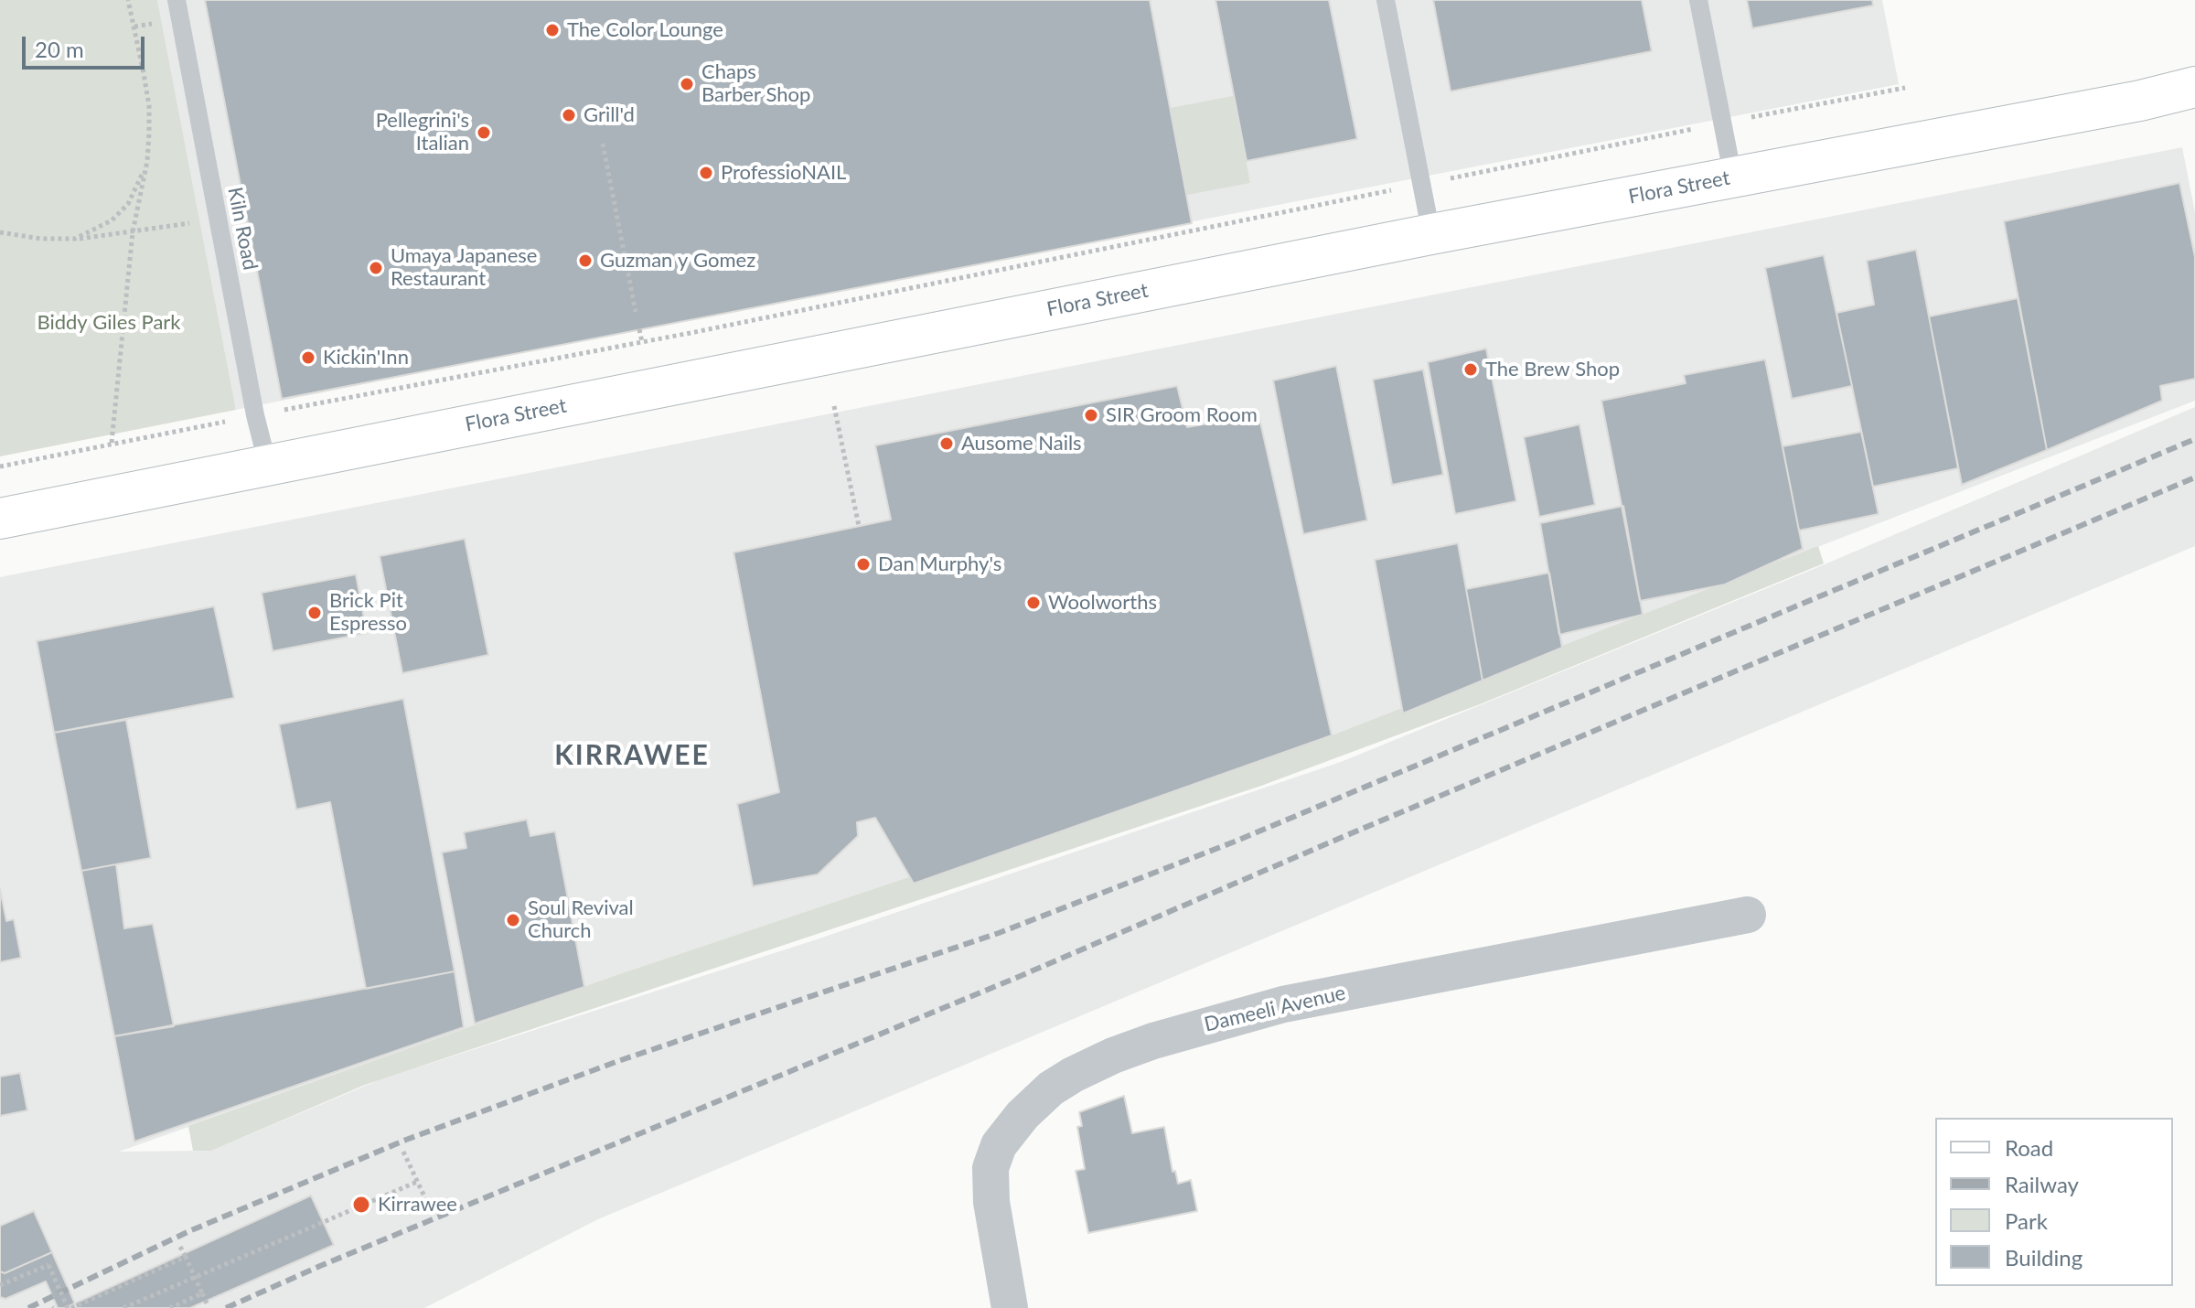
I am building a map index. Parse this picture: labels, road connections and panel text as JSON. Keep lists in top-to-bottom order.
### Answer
{
  "streets": {
    "street": ["Flora Street", "Dameeli Avenue"],
    "lane": ["Kiln Road"]
  },
  "crossings": [
    ["Flora Street", "Kiln Road"]
  ],
  "districts": ["KIRRAWEE"],
  "parks": ["Biddy Giles Park"],
  "places": [
    "The Color Lounge",
    "Chaps Barber Shop",
    "Grill'd",
    "Pellegrini's Italian",
    "ProfessioNAIL",
    "Guzman y Gomez",
    "Umaya Japanese Restaurant",
    "Kickin'Inn",
    "The Brew Shop",
    "SIR Groom Room",
    "Ausome Nails",
    "Dan Murphy's",
    "Woolworths",
    "Brick Pit Espresso",
    "Soul Revival Church",
    "Kirrawee"
  ],
  "legend": [
    "Road",
    "Railway",
    "Park",
    "Building"
  ],
  "scale_bar": "20 m"
}
